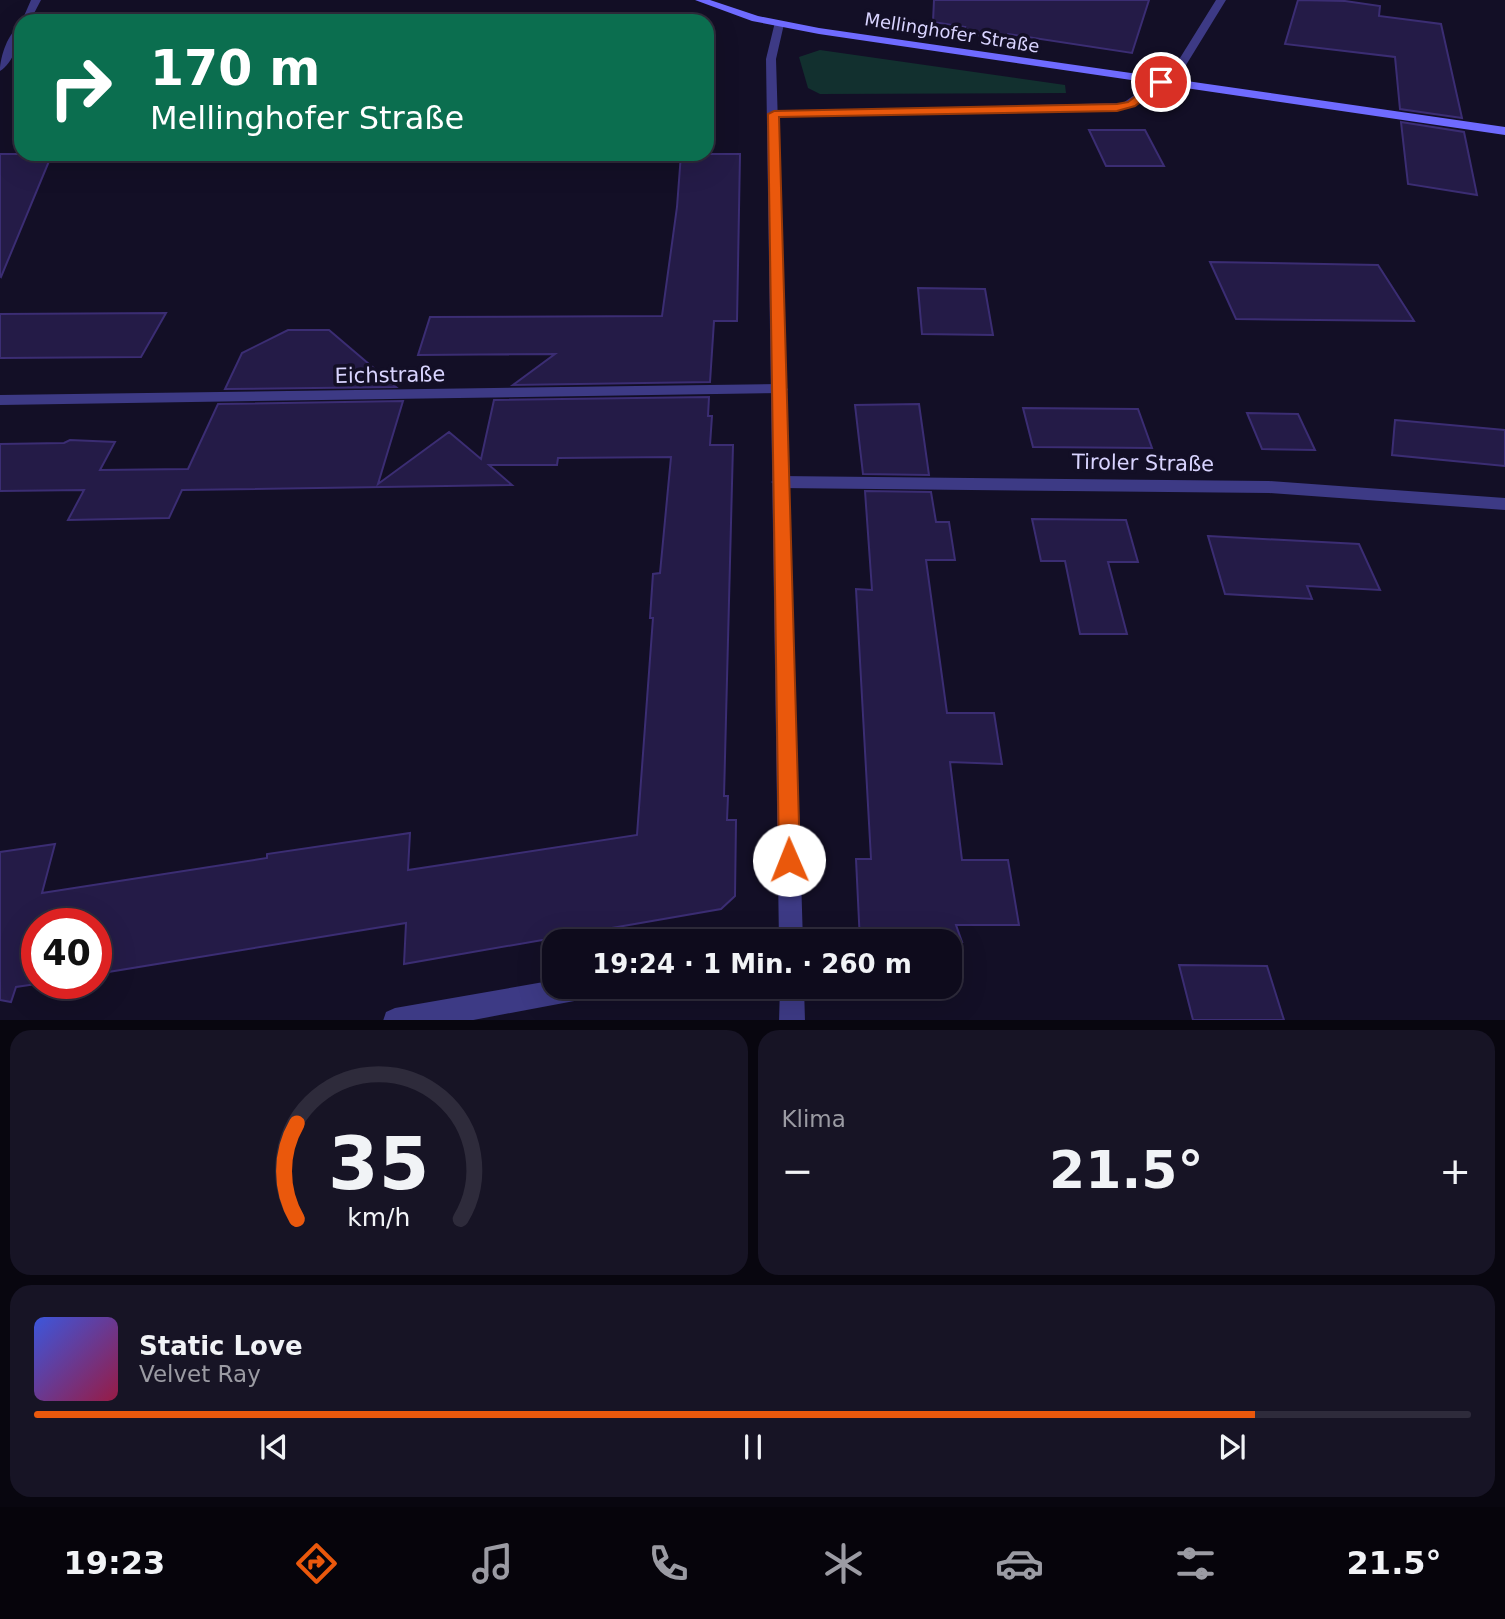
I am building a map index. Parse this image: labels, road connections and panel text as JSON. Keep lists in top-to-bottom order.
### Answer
{
  "streets": {
    "main road": ["Mellinghofer Straße"],
    "street": ["Eichstraße", "Tiroler Straße"]
  },
  "page": {
    "turn": ["170 m", "Mellinghofer Straße"],
    "limit": "40",
    "trip": "19:24 · 1 Min. · 260 m",
    "tile": "Klima",
    "heat": ["−", "21.5°", "+"],
    "song": ["Static Love", "Velvet Ray"],
    "tabs": ["19:23", "21.5°"],
    "gauge": ["35", "km/h"]
  }
}
